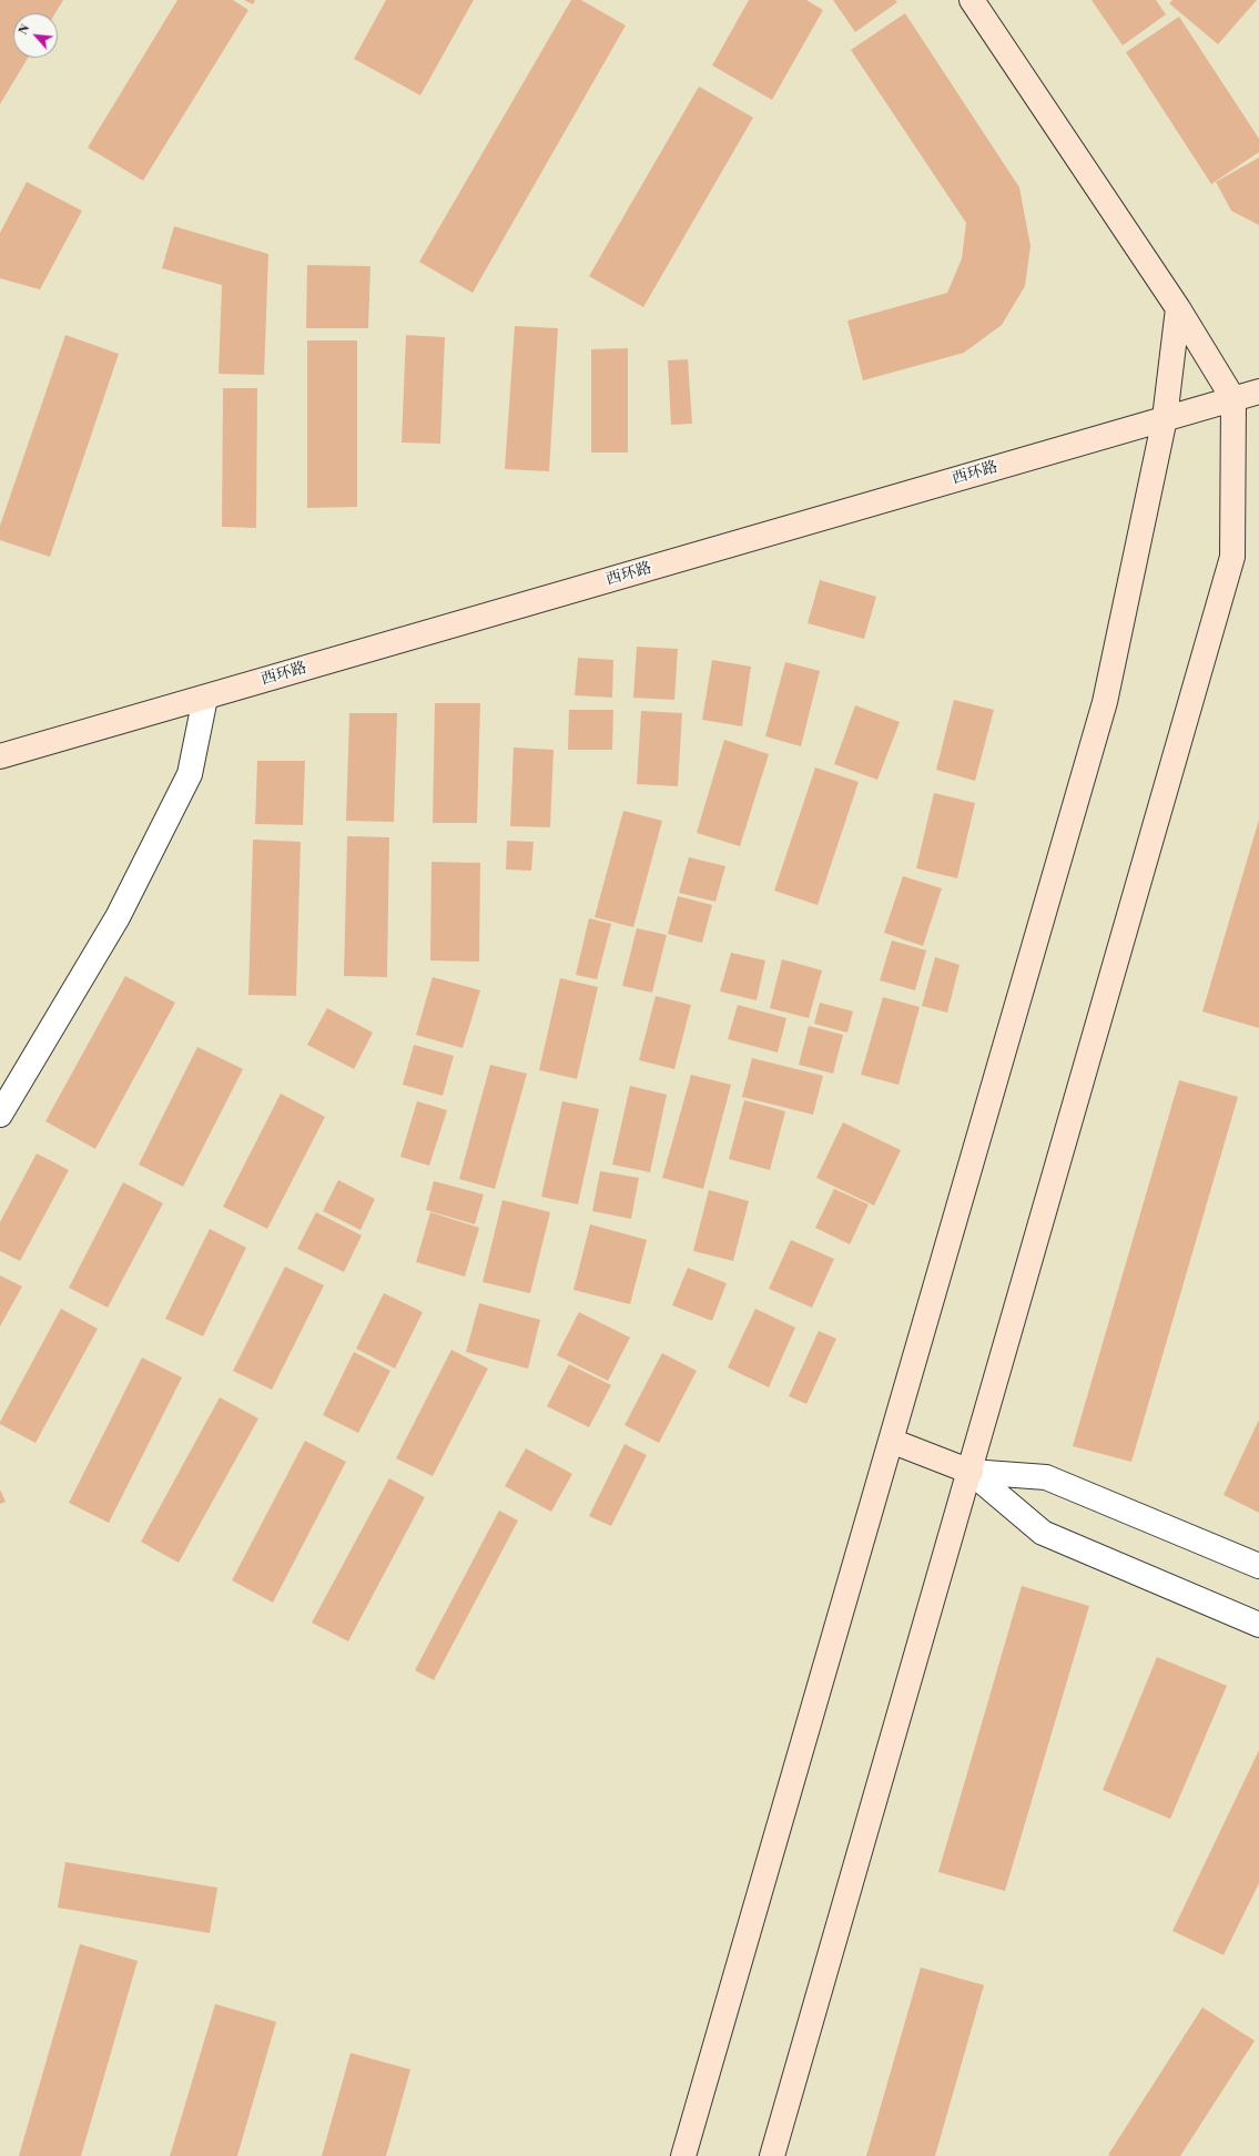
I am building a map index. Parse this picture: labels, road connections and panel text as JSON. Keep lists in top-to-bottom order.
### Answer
{
  "streets": {
    "main road": ["西环路"]
  },
  "north": "top left"
}
